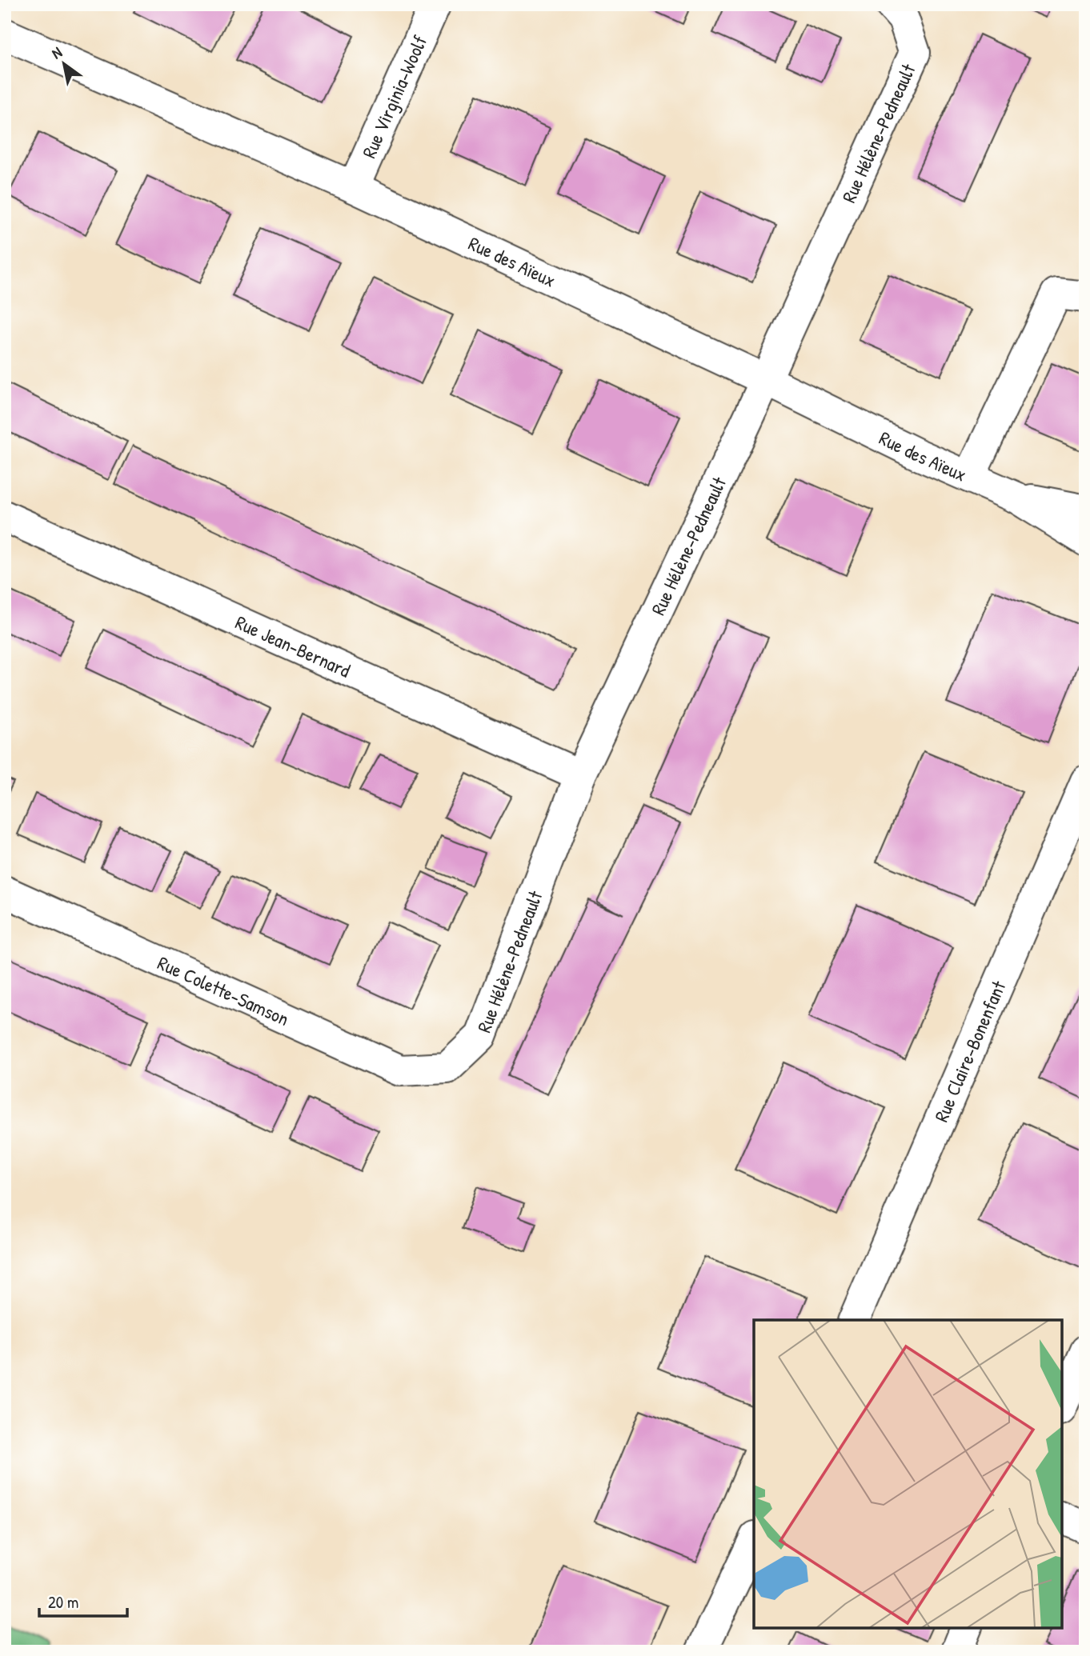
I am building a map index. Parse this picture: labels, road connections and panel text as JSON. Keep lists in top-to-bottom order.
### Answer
{
  "streets": {
    "street": [
      "Rue Virginia-Woolf",
      "Rue Hélène-Pedneault",
      "Rue des Aïeux",
      "Rue Jean-Bernard",
      "Rue Colette-Samson",
      "Rue Claire-Bonenfant"
    ]
  },
  "crossings": [
    ["Rue Virginia-Woolf", "Rue des Aïeux"],
    ["Rue Hélène-Pedneault", "Rue des Aïeux"],
    ["Rue Hélène-Pedneault", "Rue Jean-Bernard"],
    ["Rue Hélène-Pedneault", "Rue Colette-Samson"]
  ],
  "scale_bar": "20 m",
  "north": "top left"
}
